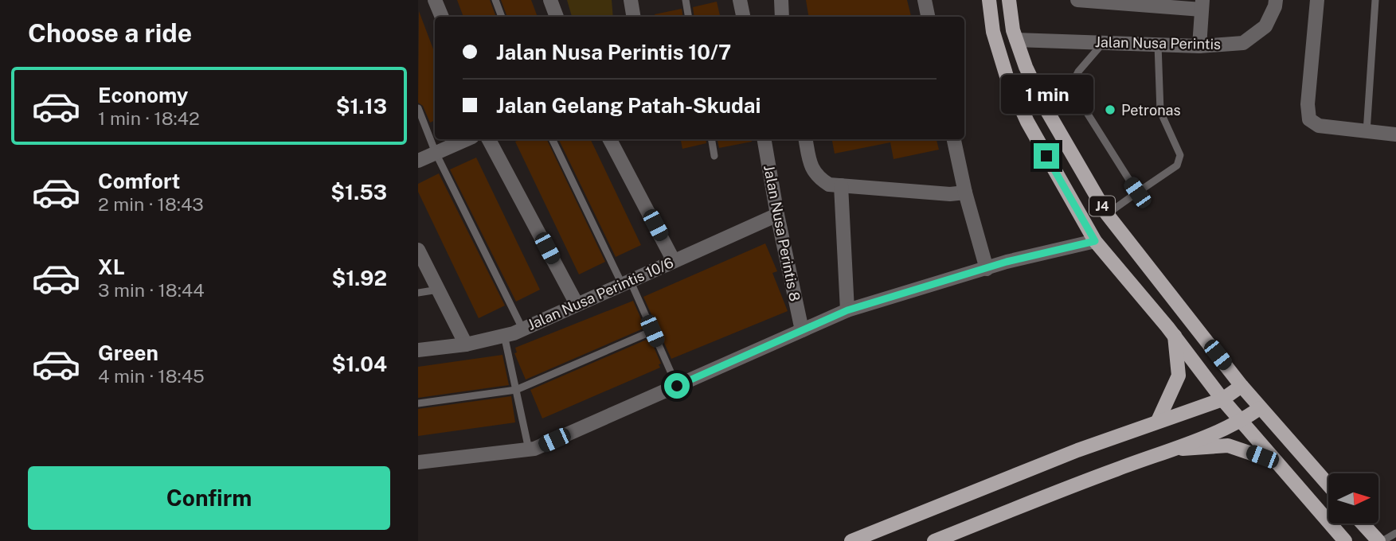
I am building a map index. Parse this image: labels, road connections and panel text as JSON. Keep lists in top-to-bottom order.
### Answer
{
  "streets": {
    "main road": ["J4"],
    "street": ["Jalan Nusa Perintis", "Jalan Nusa Perintis 8", "Jalan Nusa Perintis 10/6"]
  },
  "crossings": [
    ["Jalan Nusa Perintis", "J4"],
    ["Jalan Nusa Perintis 8", "Jalan Nusa Perintis 10/6"]
  ],
  "places": ["Petronas"],
  "north": "right",
  "page": {
    "heading": "Choose a ride",
    "banner": ["Jalan Nusa Perintis 10/7", "Jalan Gelang Patah-Skudai"],
    "list": [
      {
        "name": "Economy",
        "note": "1 min · 18:42",
        "value": "$1.13"
      },
      {
        "name": "Comfort",
        "note": "2 min · 18:43",
        "value": "$1.53"
      },
      {
        "name": "XL",
        "note": "3 min · 18:44",
        "value": "$1.92"
      },
      {
        "name": "Green",
        "note": "4 min · 18:45",
        "value": "$1.04"
      }
    ],
    "bubble": "1 min",
    "buttons": "Confirm"
  }
}
